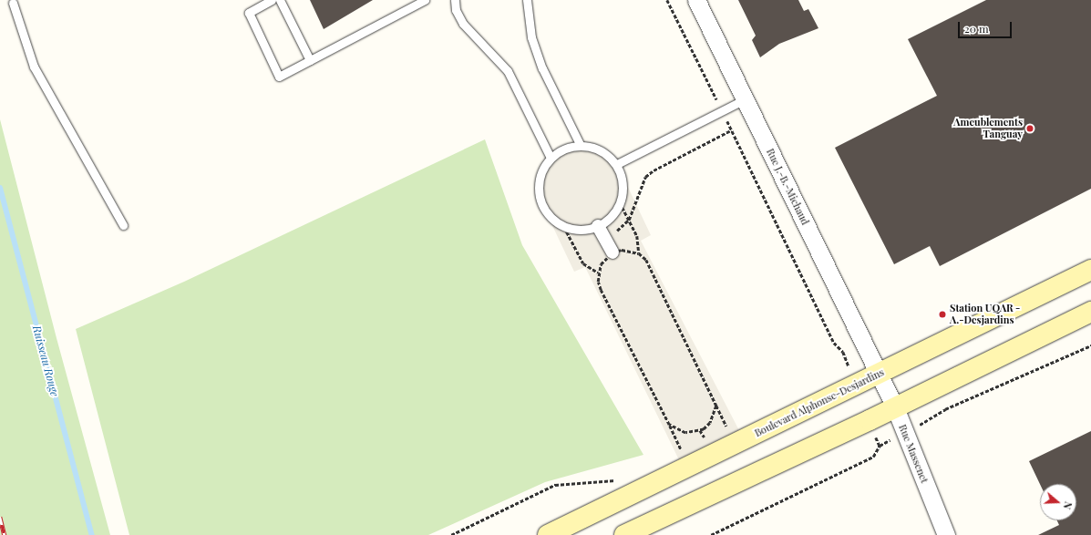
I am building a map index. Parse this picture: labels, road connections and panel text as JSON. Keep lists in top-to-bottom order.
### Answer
{
  "streets": {
    "main road": ["Boulevard Alphonse-Desjardins"],
    "street": ["Rue J.-B.-Michaud", "Rue Massenet"]
  },
  "crossings": [
    ["Rue J.-B.-Michaud", "Boulevard Alphonse-Desjardins"],
    ["Rue J.-B.-Michaud", "Rue Massenet"],
    ["Boulevard Alphonse-Desjardins", "Rue Massenet"]
  ],
  "water": ["Ruisseau Rouge"],
  "places": ["Ameublements Tanguay", "Station UQAR - A.-Desjardins"],
  "scale_bar": "20 m",
  "north": "right"
}
